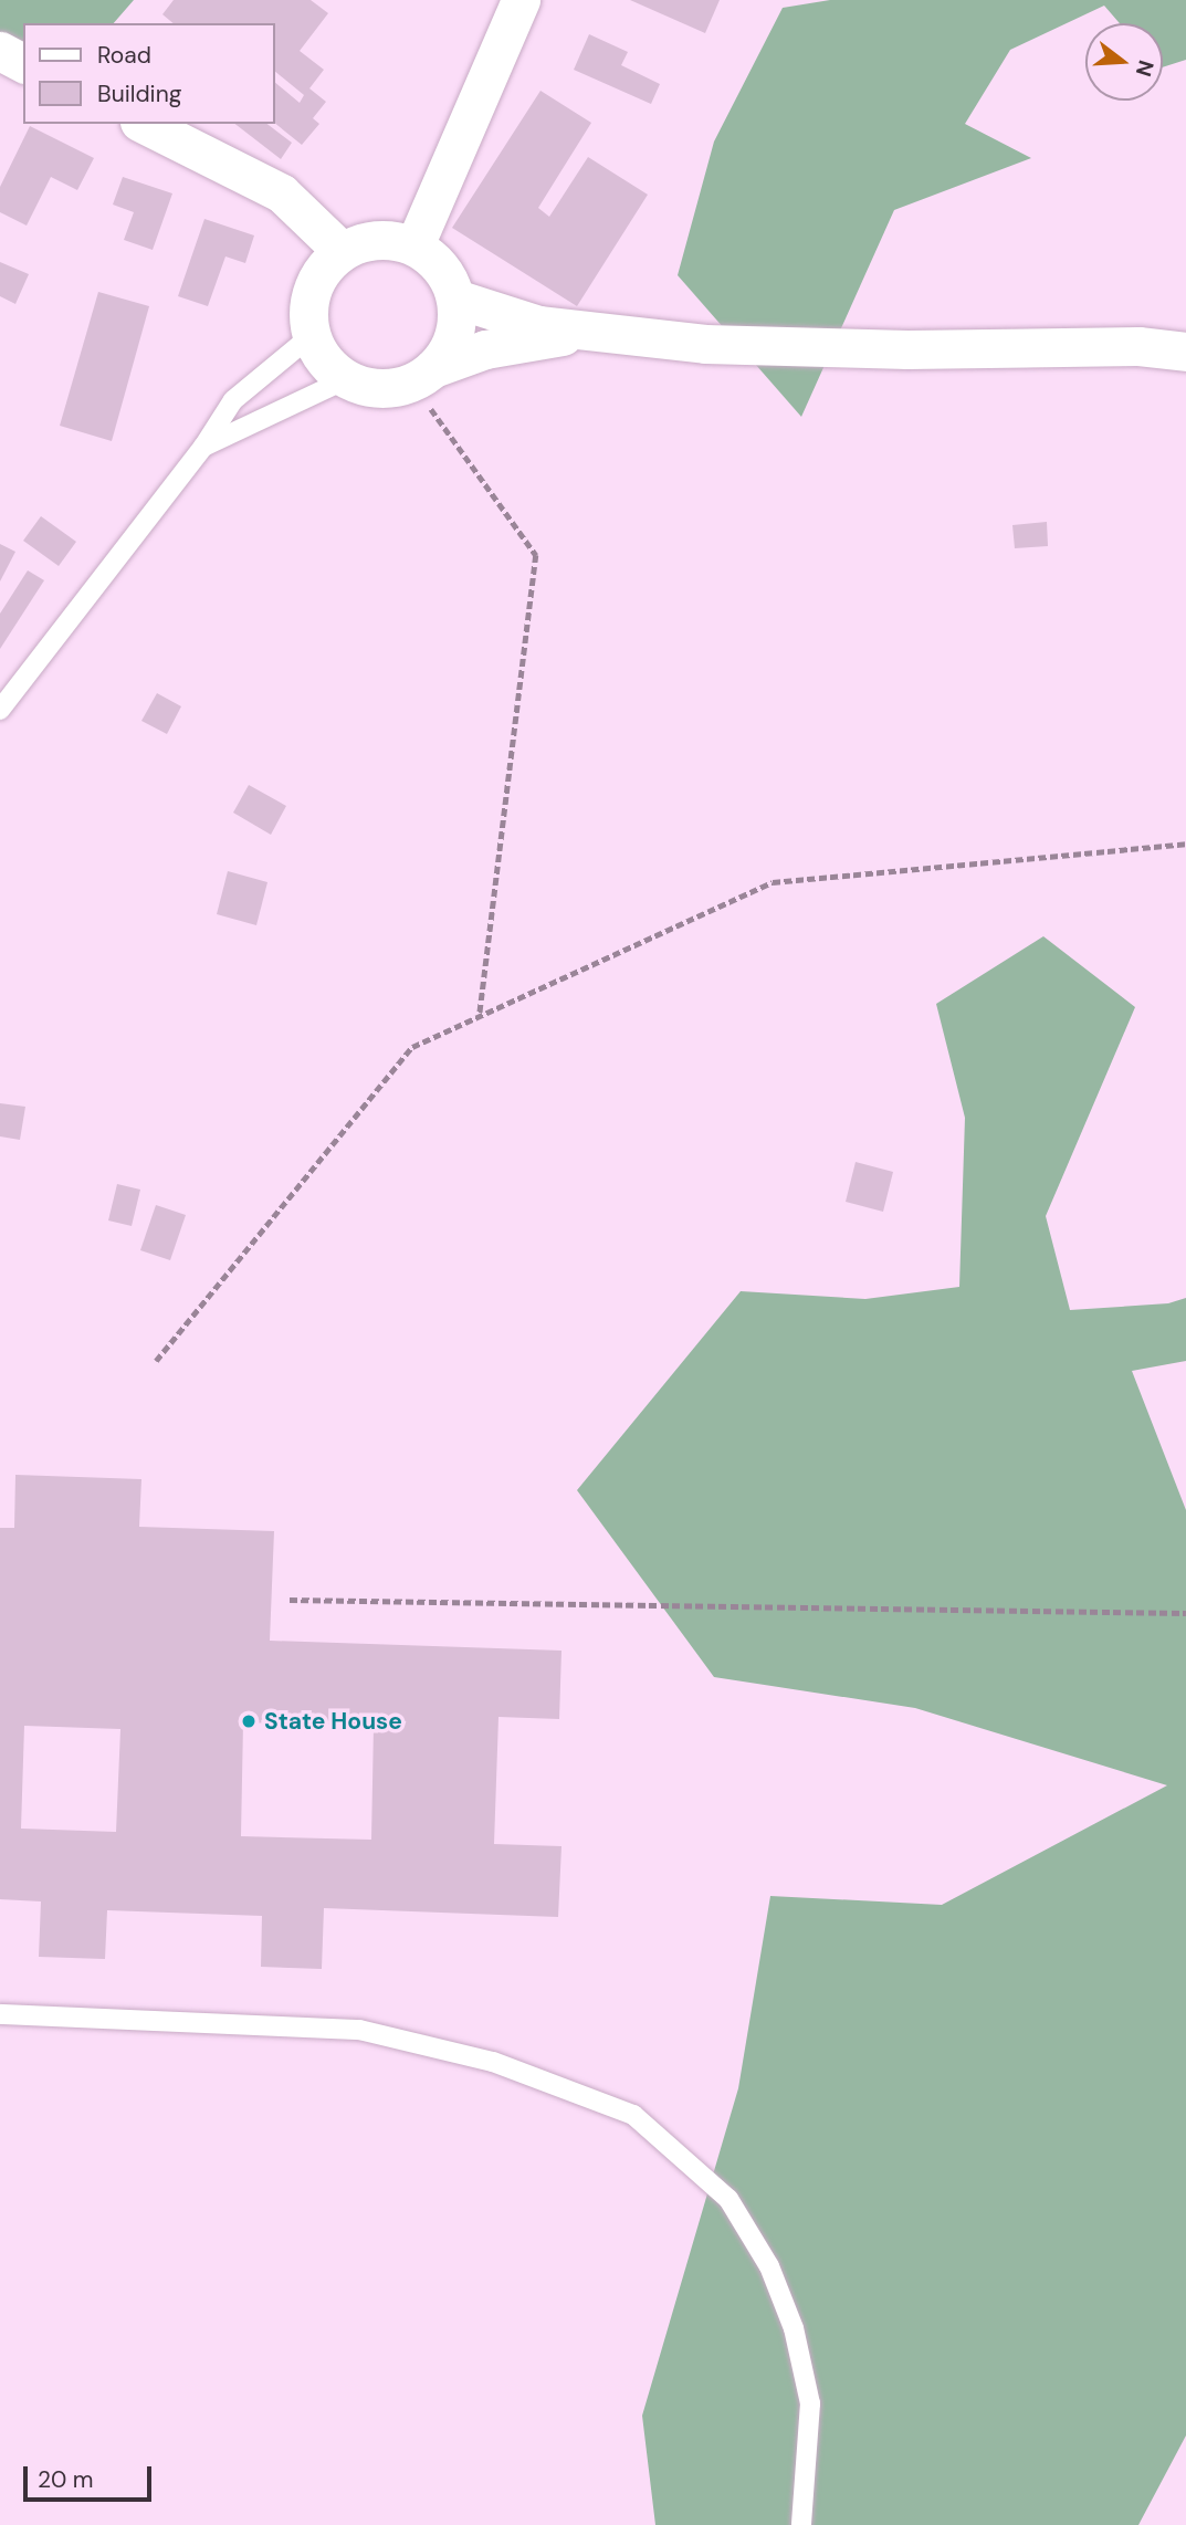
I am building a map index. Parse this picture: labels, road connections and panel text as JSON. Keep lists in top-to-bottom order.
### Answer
{
  "places": ["State House"],
  "legend": ["Road", "Building"],
  "scale_bar": "20 m",
  "north": "right"
}
